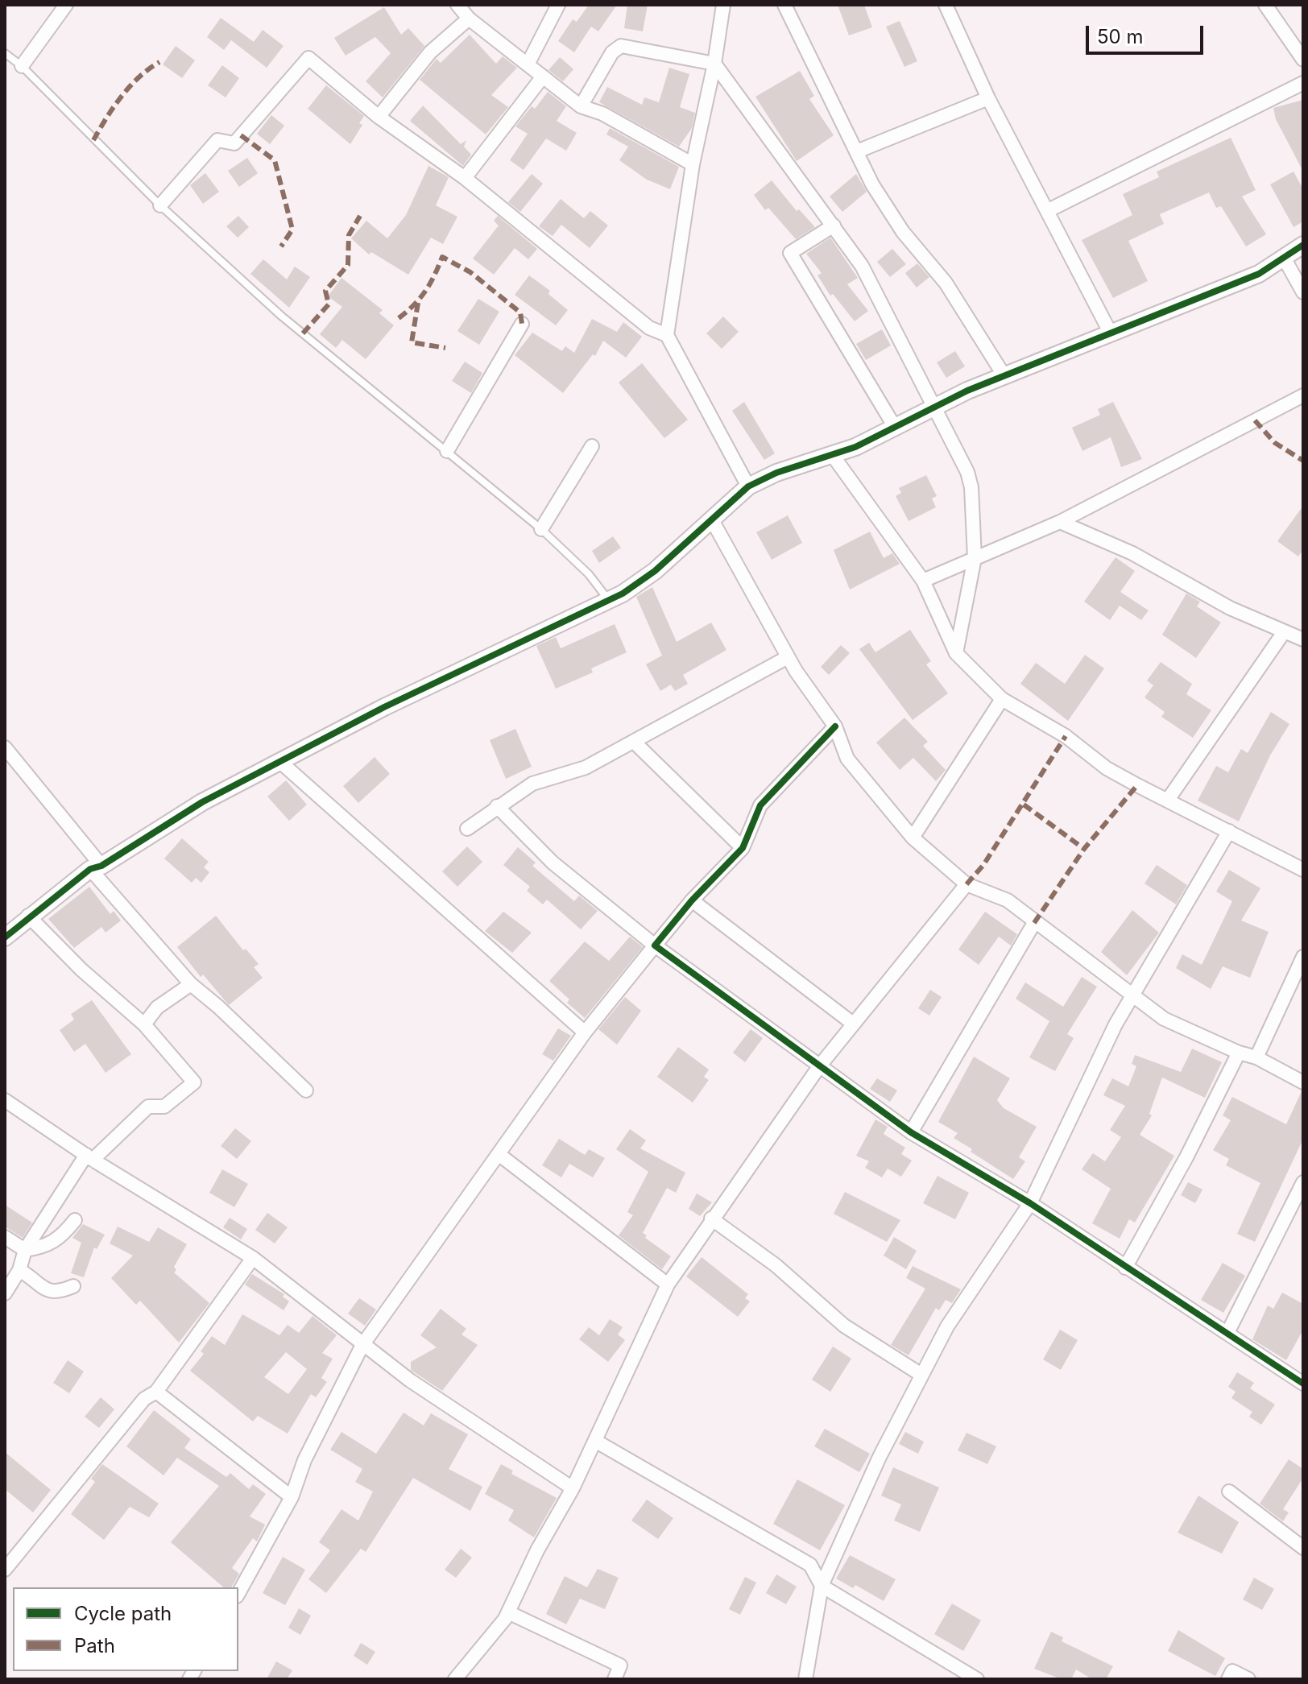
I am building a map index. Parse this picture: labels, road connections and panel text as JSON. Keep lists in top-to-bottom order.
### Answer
{
  "legend": ["Cycle path", "Path"],
  "scale_bar": "50 m"
}
